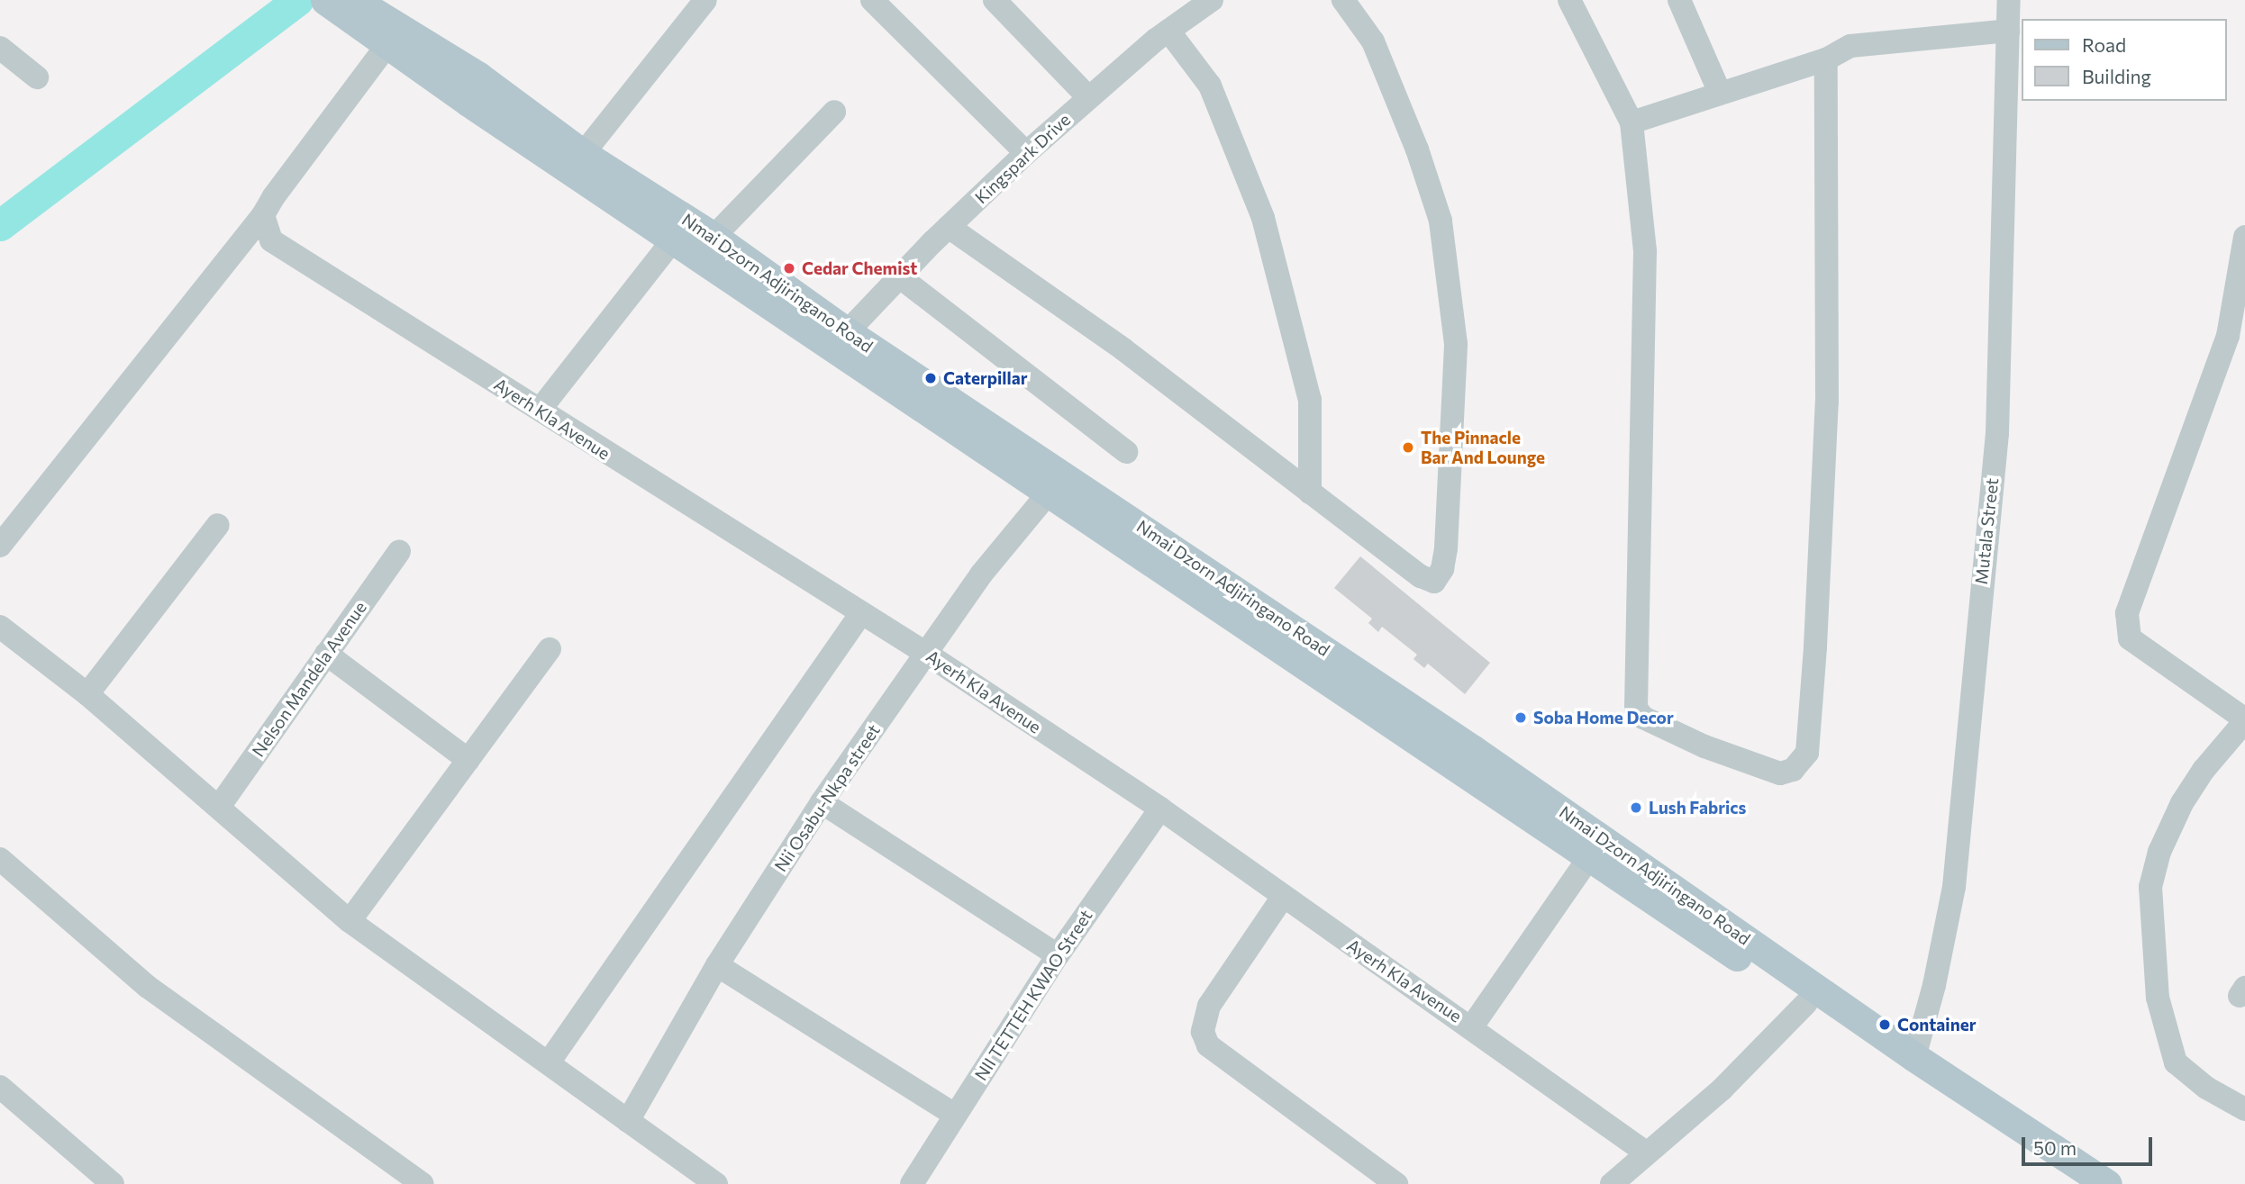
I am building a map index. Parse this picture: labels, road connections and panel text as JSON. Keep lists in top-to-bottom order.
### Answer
{
  "streets": {
    "main road": ["Nmai Dzorn Adjiringano Road"],
    "street": [
      "Kingspark Drive",
      "Ayerh Kla Avenue",
      "Mutala Street",
      "Nelson Mandela Avenue",
      "Nii Osabu-Nkpa street",
      "NII TETTEH KWAO Street"
    ]
  },
  "crossings": [
    ["Kingspark Drive", "Nmai Dzorn Adjiringano Road"],
    ["Nmai Dzorn Adjiringano Road", "Mutala Street"],
    ["Nmai Dzorn Adjiringano Road", "Nii Osabu-Nkpa street"],
    ["Ayerh Kla Avenue", "Nii Osabu-Nkpa street"],
    ["Ayerh Kla Avenue", "NII TETTEH KWAO Street"]
  ],
  "places": [
    "Cedar Chemist",
    "Caterpillar",
    "The Pinnacle Bar And Lounge",
    "Soba Home Decor",
    "Lush Fabrics",
    "Container"
  ],
  "legend": ["Road", "Building"],
  "scale_bar": "50 m"
}
